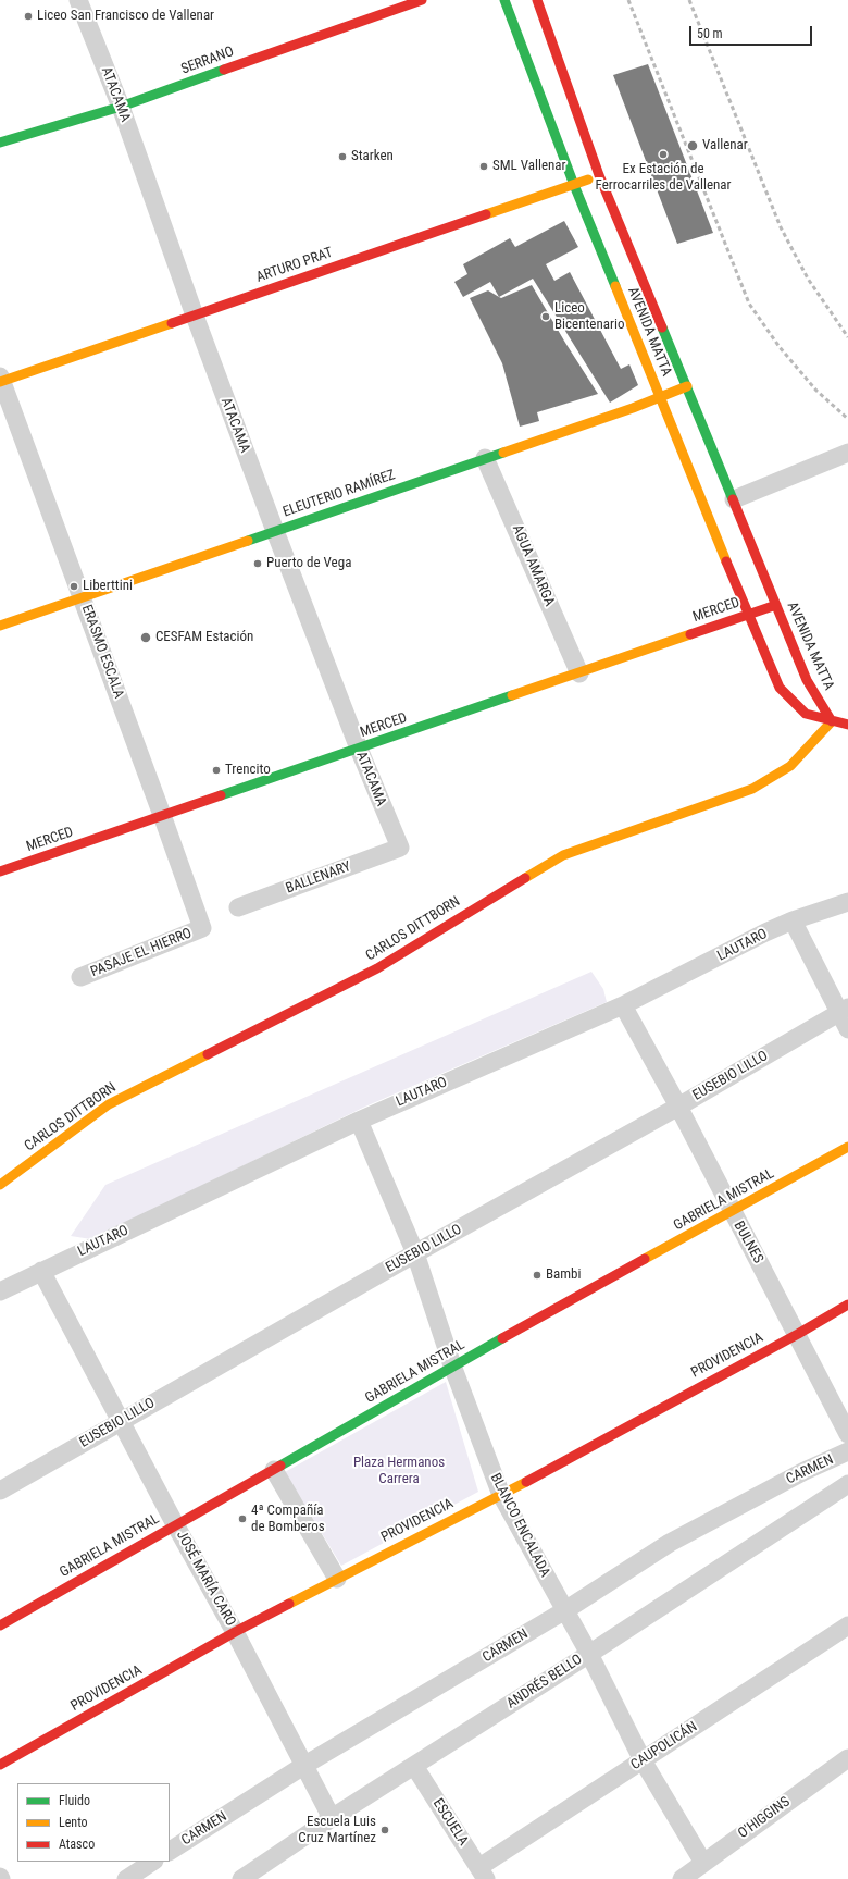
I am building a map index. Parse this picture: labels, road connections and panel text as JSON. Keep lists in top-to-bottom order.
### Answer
{
  "streets": {
    "main road": [
      "SERRANO",
      "ARTURO PRAT",
      "AVENIDA MATTA",
      "ELEUTERIO RAMÍREZ",
      "MERCED",
      "CARLOS DITTBORN",
      "GABRIELA MISTRAL",
      "PROVIDENCIA"
    ],
    "street": [
      "ATACAMA",
      "AGUA AMARGA",
      "ERASMO ESCALA",
      "BALLENARY",
      "LAUTARO",
      "PASAJE EL HIERRO",
      "EUSEBIO LILLO",
      "BULNES",
      "CARMEN",
      "BLANCO ENCALADA",
      "JOSÉ MARÍA CARO",
      "ANDRÉS BELLO",
      "CAUPOLICÁN",
      "O'HIGGINS",
      "ESCUELA"
    ]
  },
  "crossings": [
    ["SERRANO", "ATACAMA"],
    ["ATACAMA", "ARTURO PRAT"],
    ["ATACAMA", "ELEUTERIO RAMÍREZ"],
    ["ATACAMA", "MERCED"],
    ["ATACAMA", "BALLENARY"],
    ["ARTURO PRAT", "AVENIDA MATTA"],
    ["ARTURO PRAT", "ERASMO ESCALA"],
    ["AVENIDA MATTA", "ELEUTERIO RAMÍREZ"],
    ["AVENIDA MATTA", "MERCED"],
    ["AVENIDA MATTA", "CARLOS DITTBORN"],
    ["ELEUTERIO RAMÍREZ", "AGUA AMARGA"],
    ["ELEUTERIO RAMÍREZ", "ERASMO ESCALA"],
    ["AGUA AMARGA", "MERCED"],
    ["MERCED", "ERASMO ESCALA"],
    ["ERASMO ESCALA", "PASAJE EL HIERRO"],
    ["LAUTARO", "BULNES"],
    ["LAUTARO", "BLANCO ENCALADA"],
    ["LAUTARO", "JOSÉ MARÍA CARO"],
    ["EUSEBIO LILLO", "BULNES"],
    ["EUSEBIO LILLO", "BLANCO ENCALADA"],
    ["EUSEBIO LILLO", "JOSÉ MARÍA CARO"],
    ["GABRIELA MISTRAL", "BULNES"],
    ["GABRIELA MISTRAL", "BLANCO ENCALADA"],
    ["GABRIELA MISTRAL", "JOSÉ MARÍA CARO"],
    ["BULNES", "PROVIDENCIA"],
    ["PROVIDENCIA", "BLANCO ENCALADA"],
    ["PROVIDENCIA", "JOSÉ MARÍA CARO"],
    ["CARMEN", "BLANCO ENCALADA"],
    ["CARMEN", "JOSÉ MARÍA CARO"],
    ["BLANCO ENCALADA", "ANDRÉS BELLO"],
    ["BLANCO ENCALADA", "CAUPOLICÁN"],
    ["BLANCO ENCALADA", "O'HIGGINS"],
    ["JOSÉ MARÍA CARO", "ANDRÉS BELLO"],
    ["ANDRÉS BELLO", "ESCUELA"],
    ["CAUPOLICÁN", "ESCUELA"]
  ],
  "parks": ["Plaza Hermanos Carrera"],
  "places": [
    "Liceo San Francisco de Vallenar",
    "Vallenar",
    "Ex Estación de Ferrocarriles de Vallenar",
    "Starken",
    "SML Vallenar",
    "Liceo Bicentenario",
    "Puerto de Vega",
    "Liberttini",
    "CESFAM Estación",
    "Trencito",
    "Bambi",
    "4ª Compañía de Bomberos",
    "Escuela Luis Cruz Martínez"
  ],
  "legend": ["Fluido", "Lento", "Atasco"],
  "scale_bar": "50 m"
}
